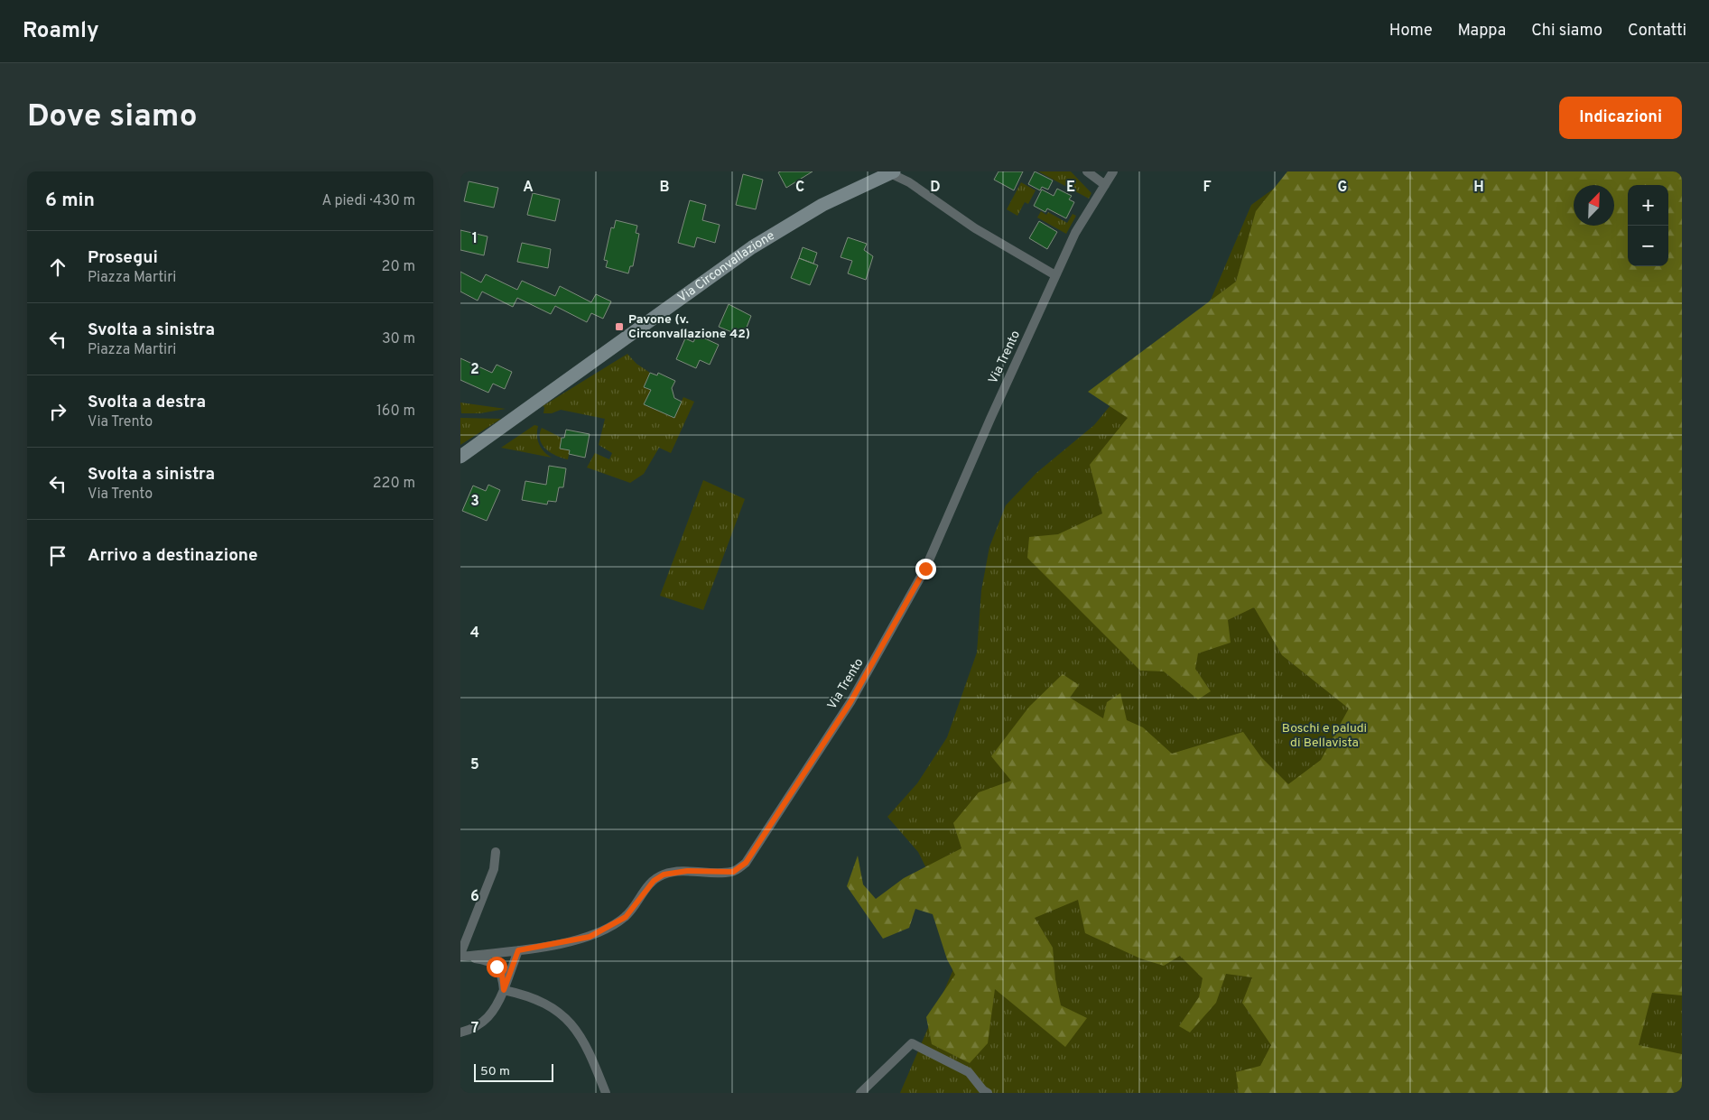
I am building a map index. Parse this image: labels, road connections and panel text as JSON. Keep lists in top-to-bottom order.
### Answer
{
  "streets": {
    "main road": ["Via Circonvallazione"],
    "street": ["Via Trento"]
  },
  "parks": ["Boschi e paludi di Bellavista"],
  "places": {
    "transit": ["Pavone (v. Circonvallazione 42)"]
  },
  "scale_bar": "50 m",
  "north": "top right",
  "page": {
    "header": "Roamly",
    "nav": [
      "Home",
      "Mappa",
      "Chi siamo",
      "Contatti"
    ],
    "buttons": "Indicazioni",
    "title": "Dove siamo",
    "heading": ["6 min", "A piedi · 430 m"],
    "map_buttons": ["+", "−"],
    "list": [
      ["Prosegui", "Piazza Martiri", "20 m"],
      ["Svolta a sinistra", "Piazza Martiri", "30 m"],
      ["Svolta a destra", "Via Trento", "160 m"],
      ["Svolta a sinistra", "Via Trento", "220 m"],
      "Arrivo a destinazione"
    ],
    "scale": "50 m"
  },
  "grid": {
    "columns": [
      "A",
      "B",
      "C",
      "D",
      "E",
      "F",
      "G",
      "H"
    ],
    "rows": [
      "1",
      "2",
      "3",
      "4",
      "5",
      "6",
      "7"
    ]
  }
}
